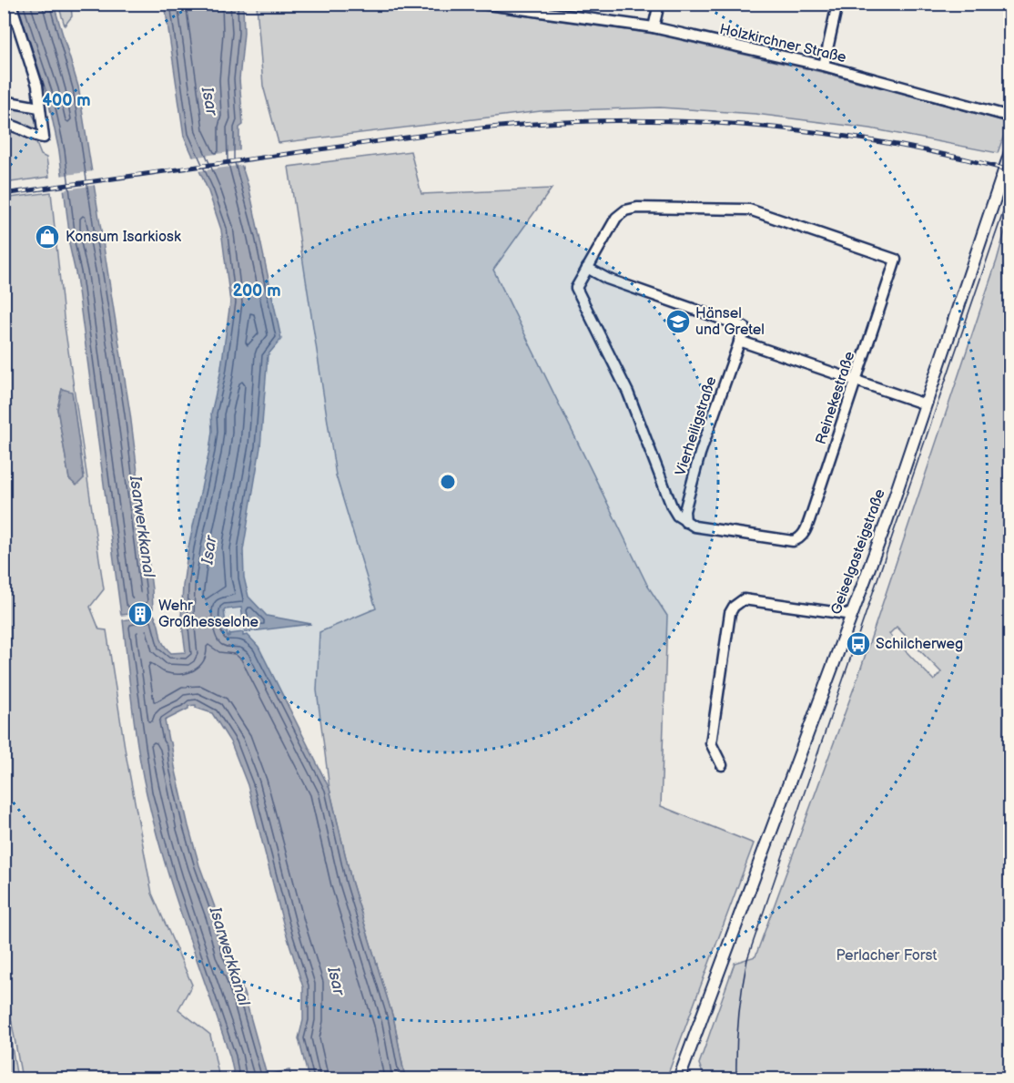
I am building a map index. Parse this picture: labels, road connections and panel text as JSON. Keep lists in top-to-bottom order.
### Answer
{
  "streets": {
    "main road": ["Geiselgasteigstraße"],
    "street": ["Holzkirchner Straße", "Reinekestraße", "Vierheiligstraße"]
  },
  "crossings": [
    ["Reinekestraße", "Vierheiligstraße"]
  ],
  "water": ["Isar", "Isarwerkkanal"],
  "parks": ["Perlacher Forst"],
  "places": {
    "shop": ["Konsum Isarkiosk"],
    "school or university": ["Hänsel und Gretel"],
    "building": ["Wehr Großhesselohe"],
    "bus stop": ["Schilcherweg"]
  },
  "rings": ["400 m", "200 m"]
}
